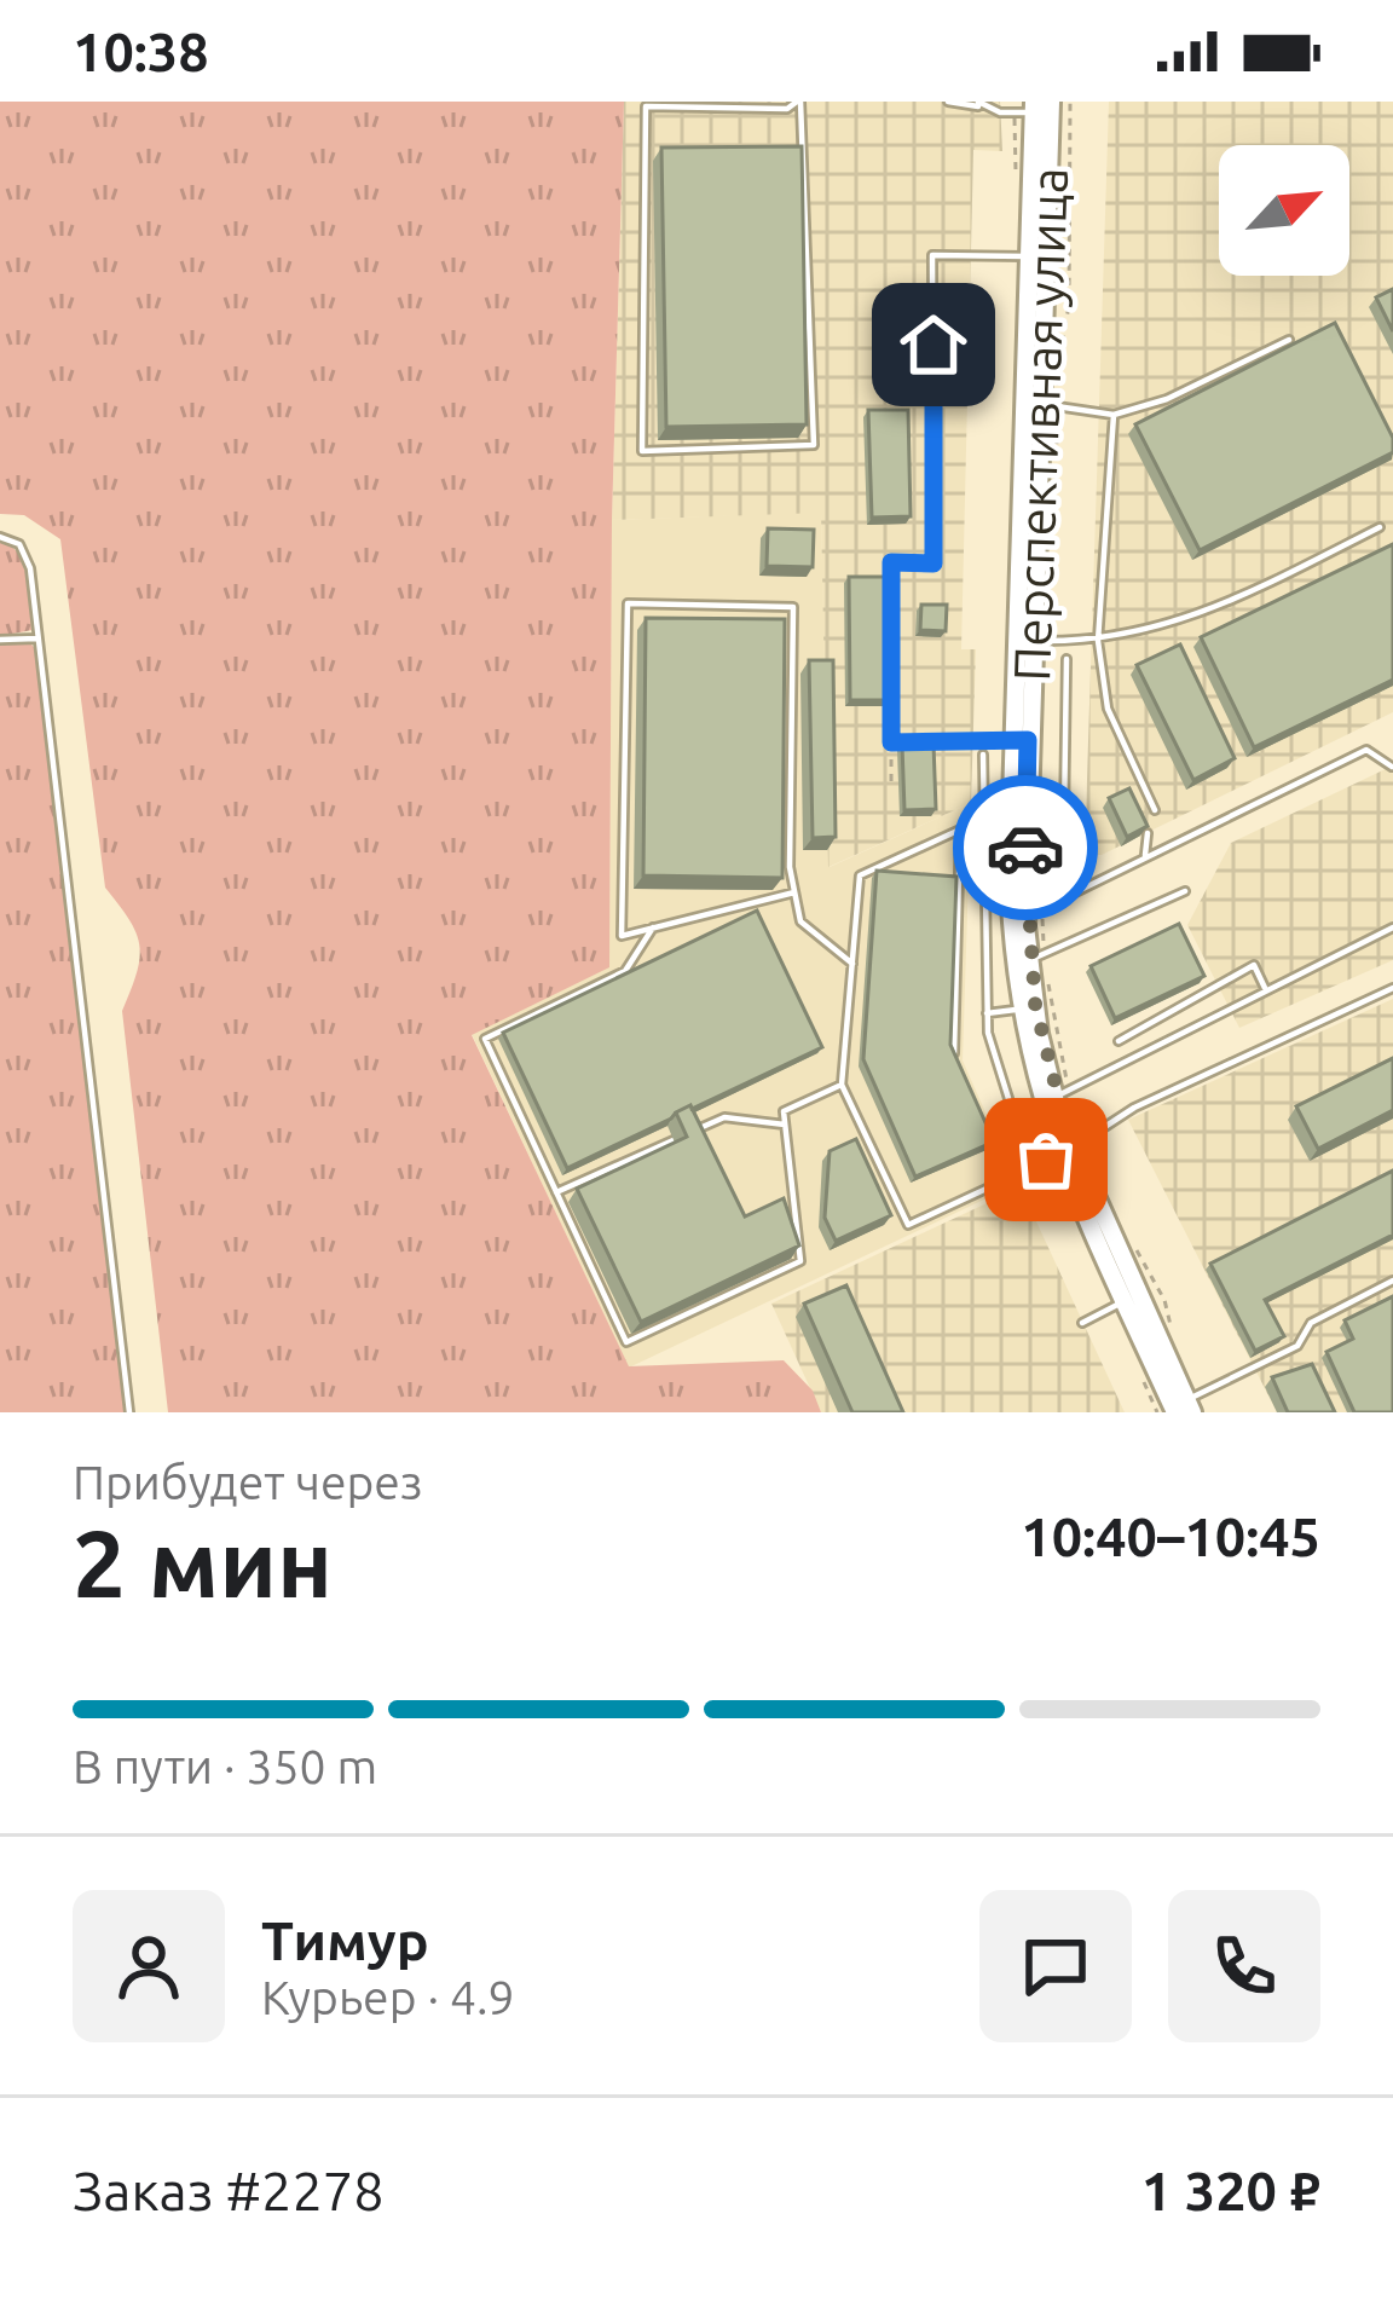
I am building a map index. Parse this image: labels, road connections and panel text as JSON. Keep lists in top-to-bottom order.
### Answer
{
  "streets": {
    "main road": ["Перспективная улица"]
  },
  "north": "top right",
  "page": {
    "status": "10:38",
    "heading": ["2 мин", "Прибудет через", "10:40–10:45"],
    "panel": [
      "Тимур",
      "Курьер · 4.9",
      "Заказ #2278",
      "1 320 ₽"
    ],
    "bar": "В пути · 350 m"
  }
}
